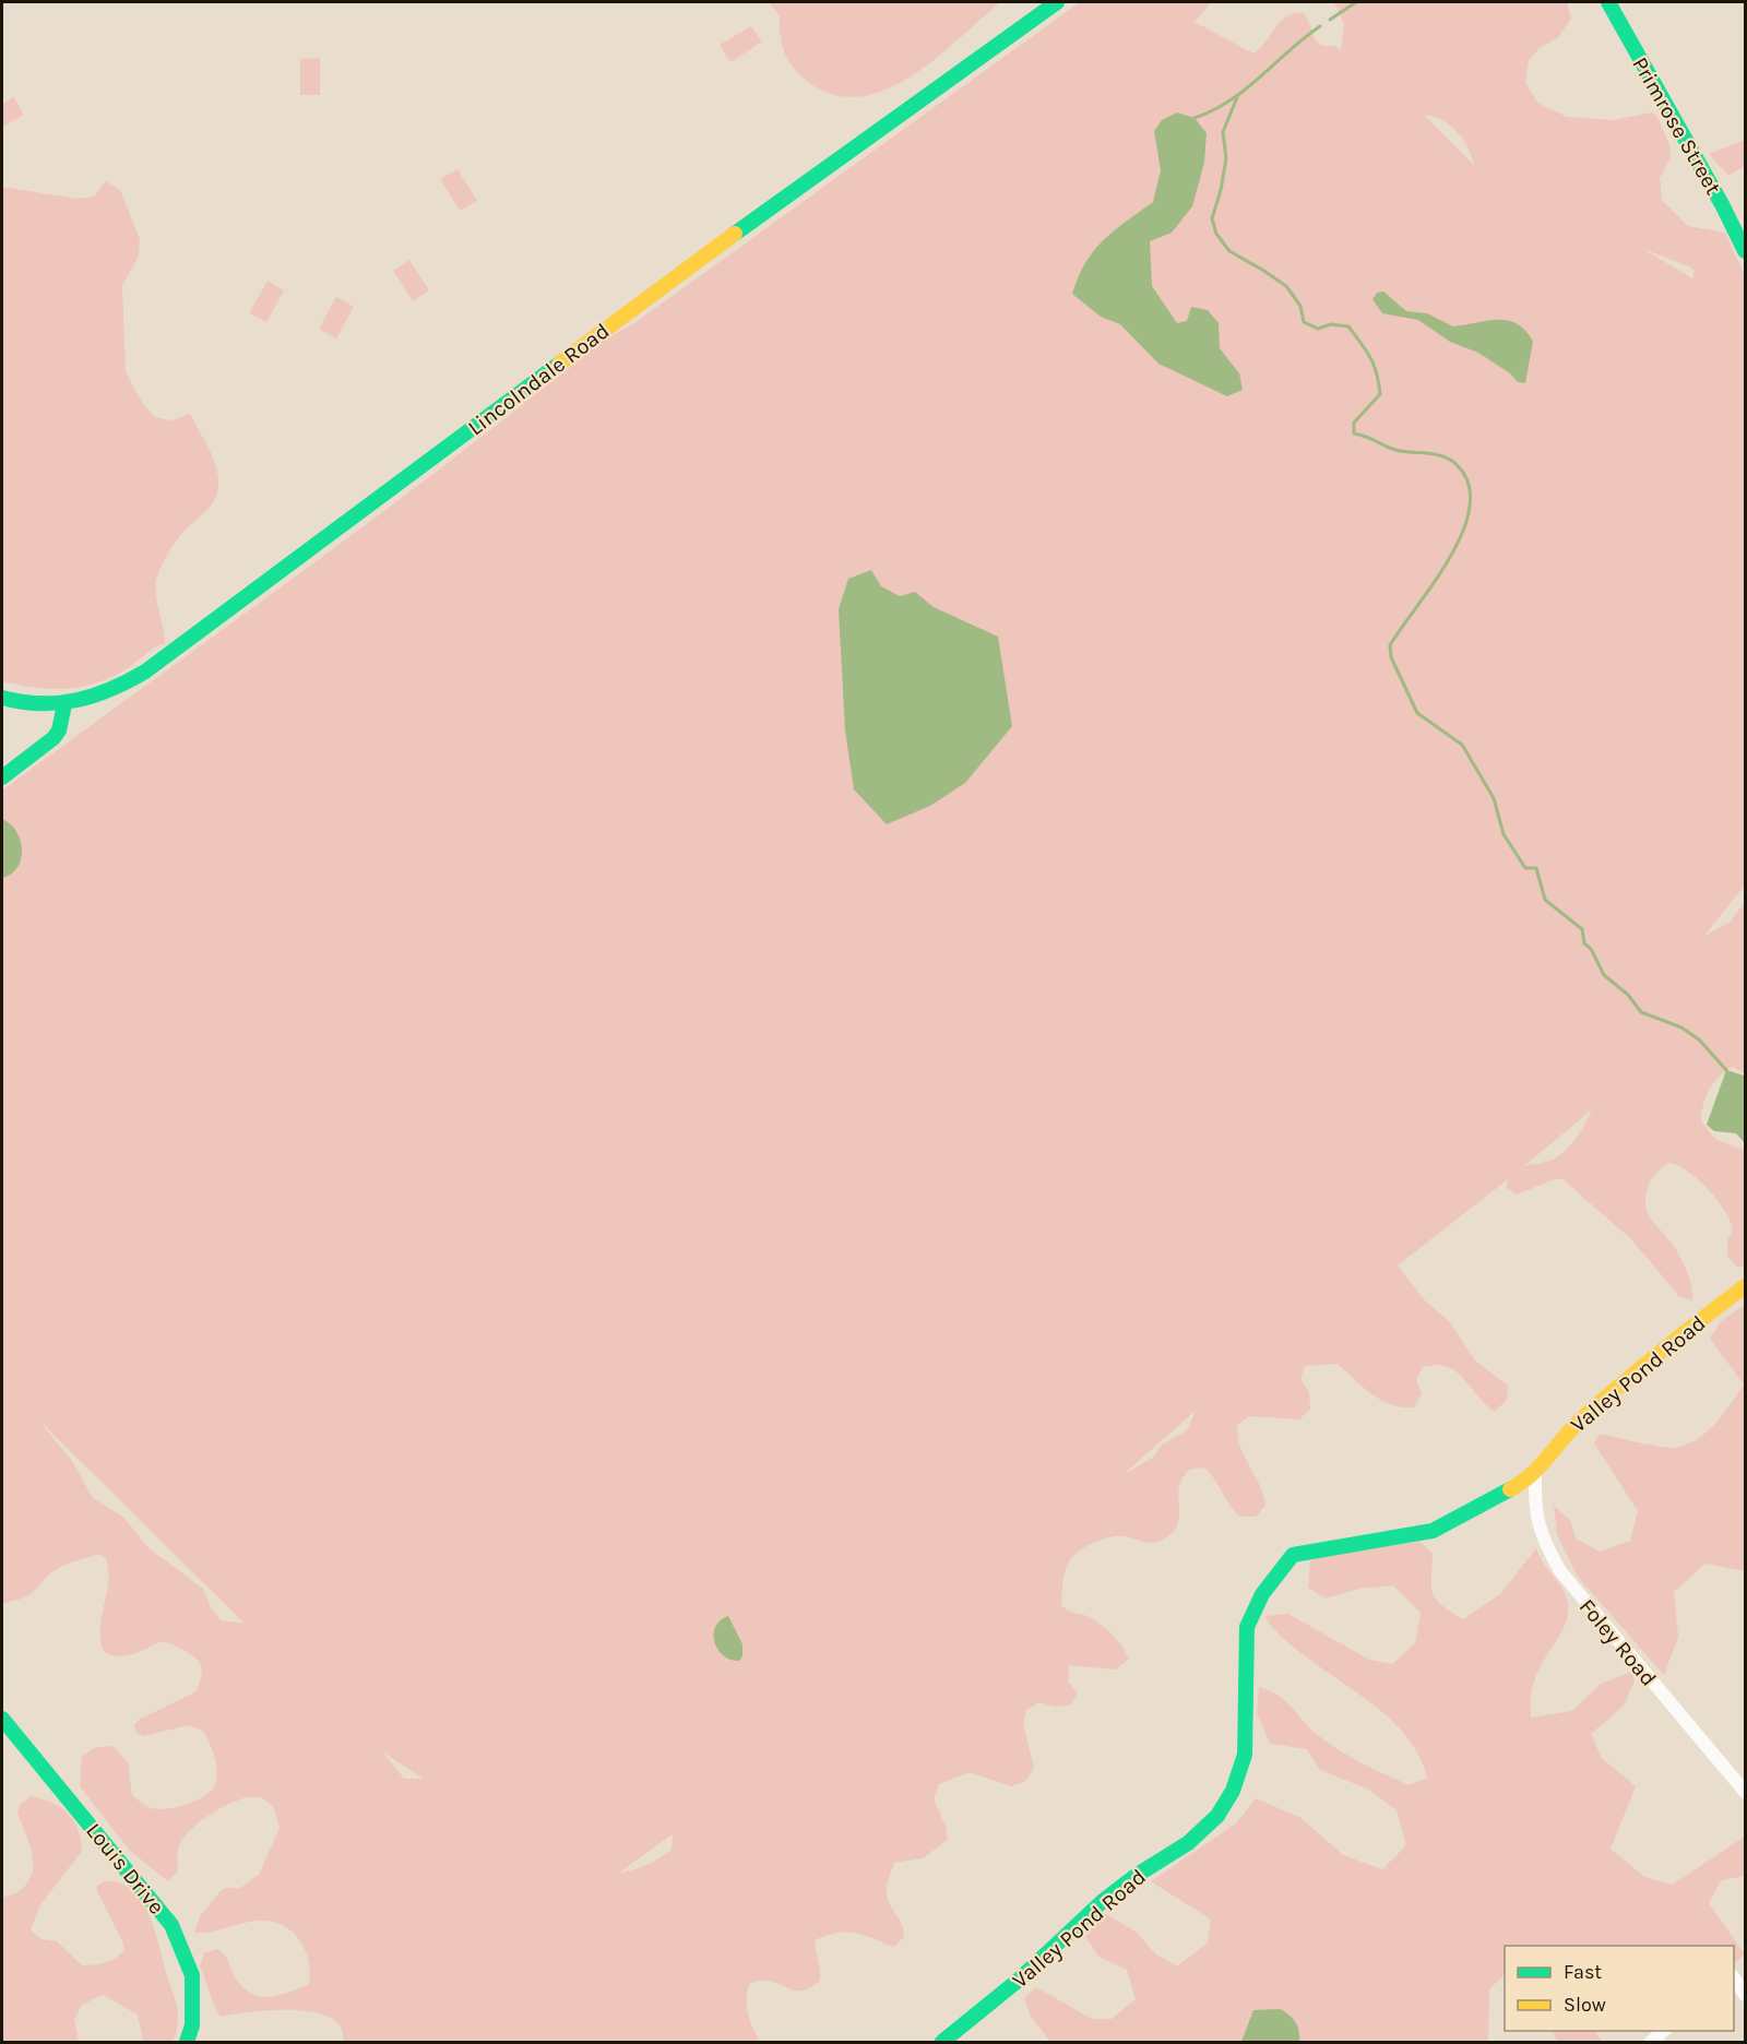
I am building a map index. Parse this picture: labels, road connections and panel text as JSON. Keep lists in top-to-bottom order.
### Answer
{
  "streets": {
    "street": [
      "Primrose Street",
      "Lincolndale Road",
      "Valley Pond Road",
      "Foley Road",
      "Louis Drive"
    ]
  },
  "crossings": [
    ["Valley Pond Road", "Foley Road"]
  ],
  "legend": ["Fast", "Slow"]
}
